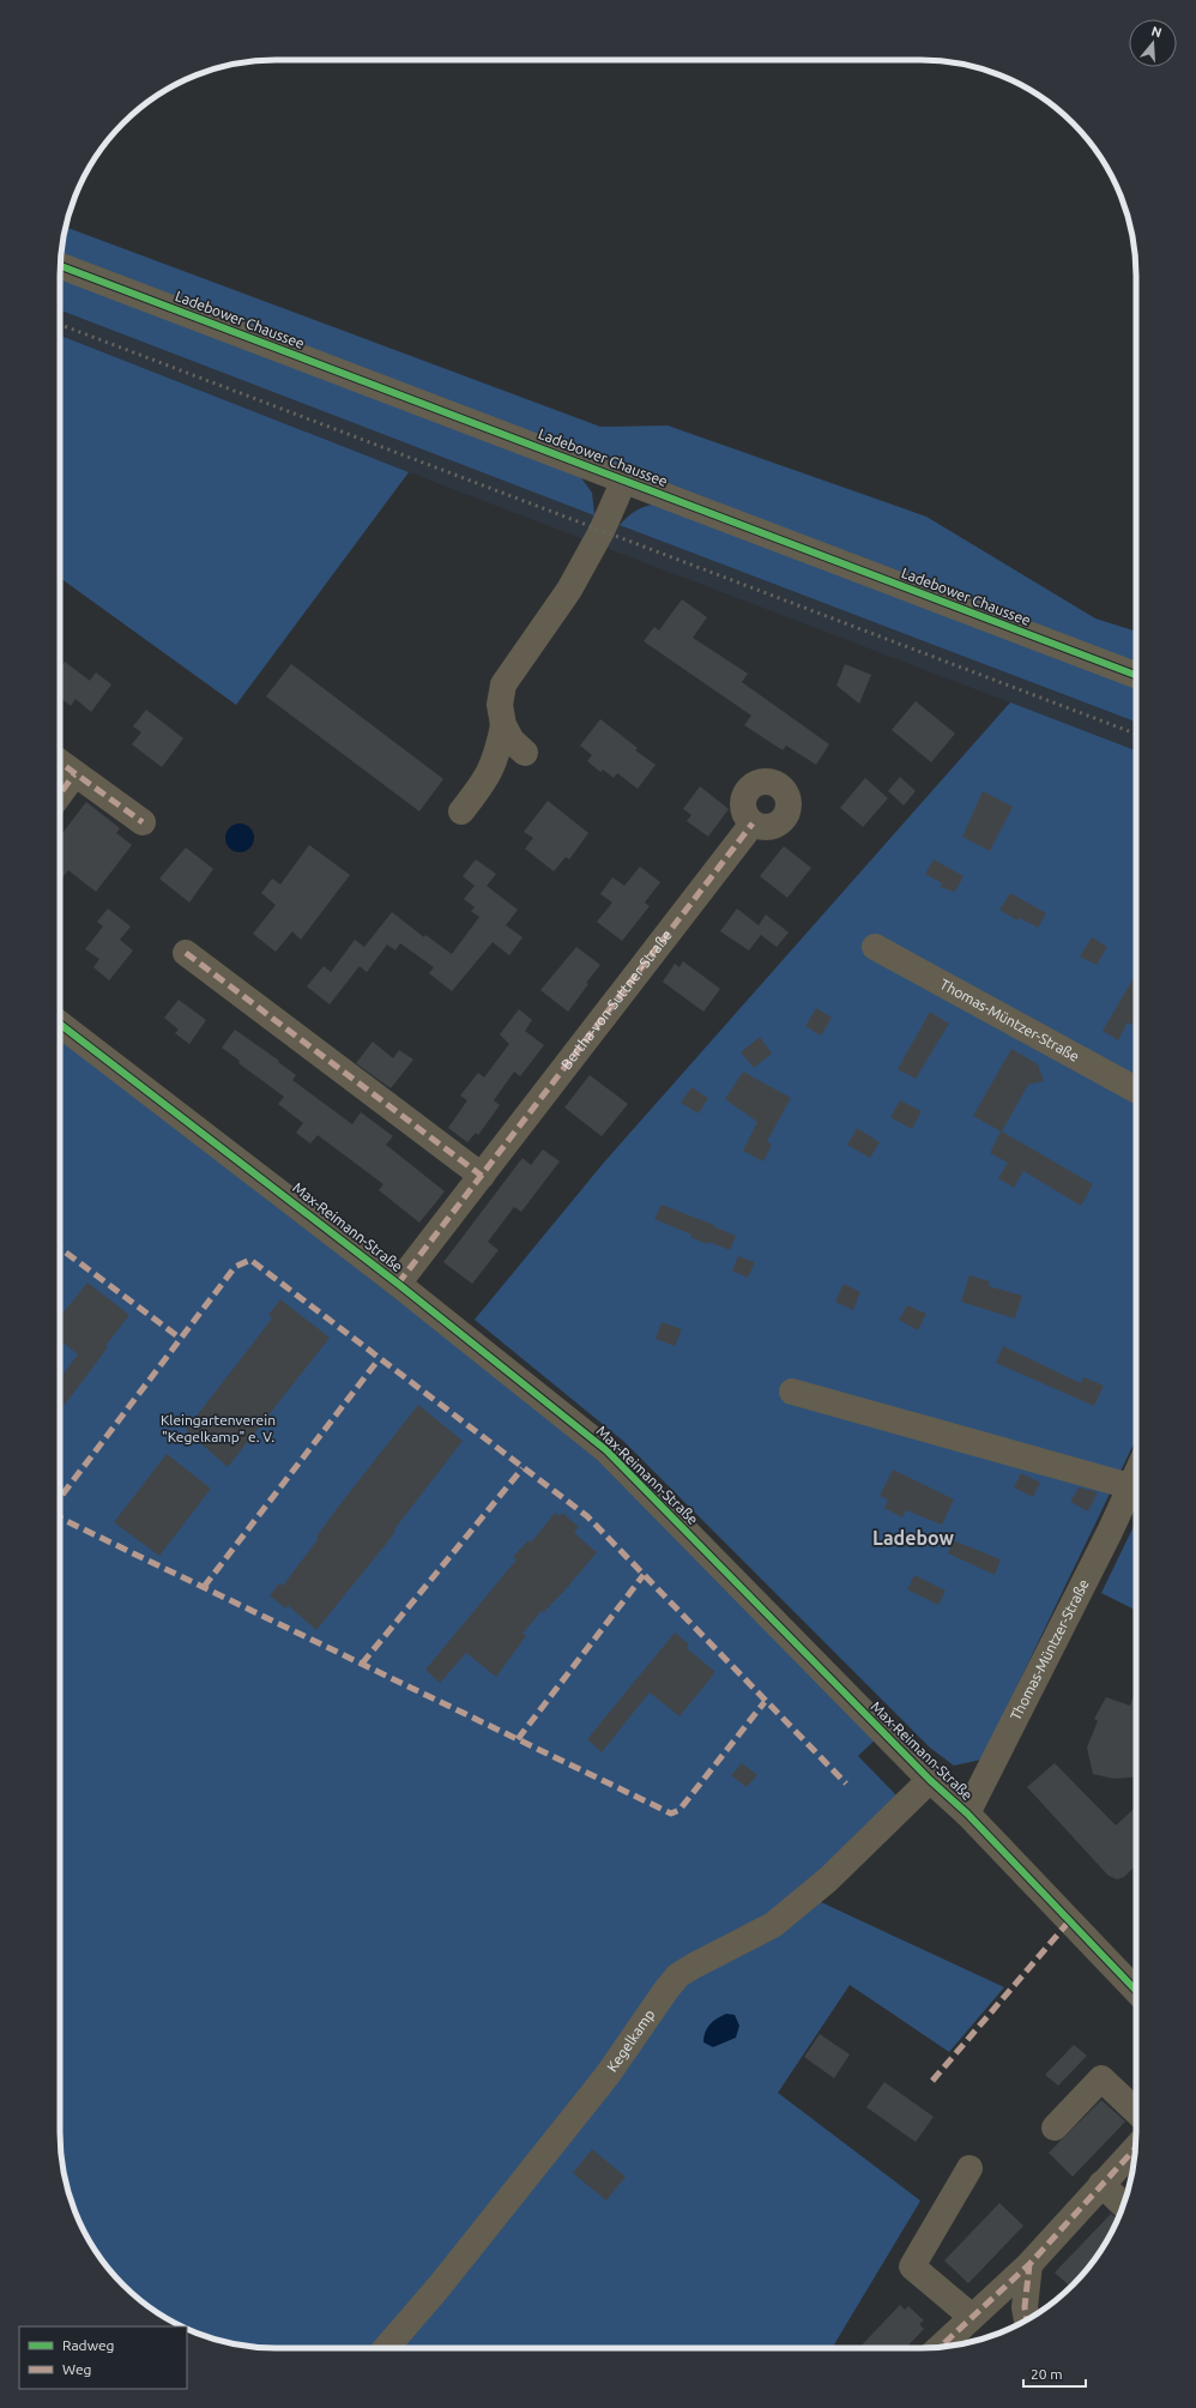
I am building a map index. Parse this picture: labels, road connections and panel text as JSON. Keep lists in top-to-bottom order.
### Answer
{
  "streets": {
    "street": [
      "Ladebower Chaussee",
      "Bertha-von-Suttner-Straße",
      "Thomas-Müntzer-Straße",
      "Max-Reimann-Straße",
      "Kegelkamp"
    ]
  },
  "crossings": [
    ["Bertha-von-Suttner-Straße", "Max-Reimann-Straße"],
    ["Thomas-Müntzer-Straße", "Max-Reimann-Straße"],
    ["Max-Reimann-Straße", "Kegelkamp"]
  ],
  "districts": ["Ladebow"],
  "parks": ["Kleingartenverein \"Kegelkamp\" e. V."],
  "legend": ["Radweg", "Weg"],
  "scale_bar": "20 m",
  "north": "top"
}
